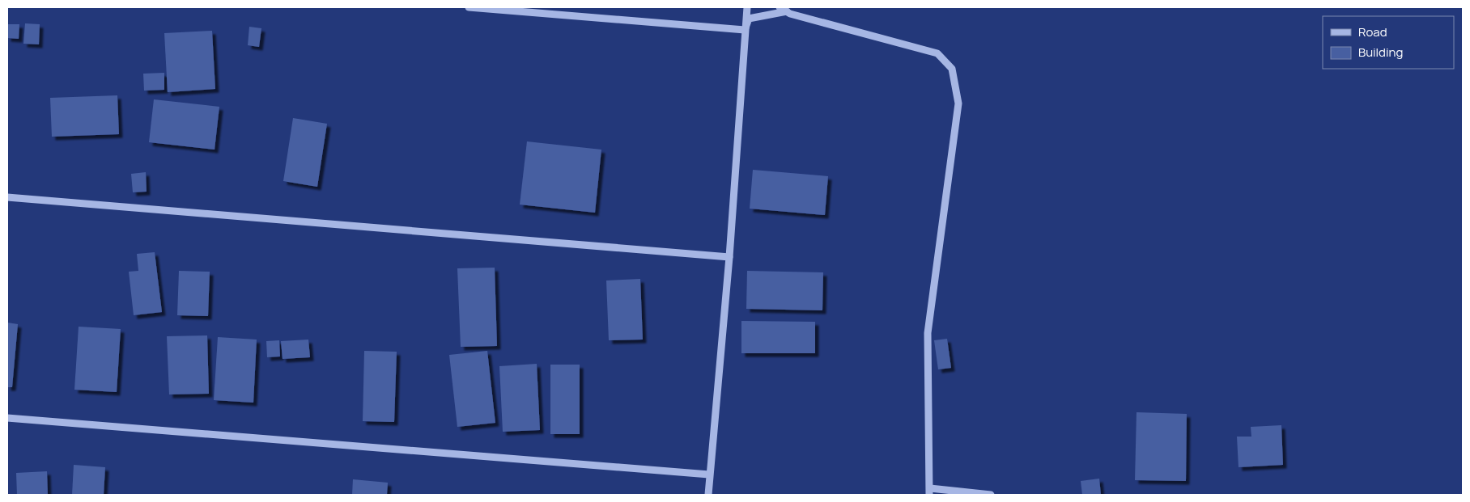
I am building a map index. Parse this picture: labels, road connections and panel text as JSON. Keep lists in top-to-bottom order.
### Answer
{
  "legend": ["Road", "Building"]
}
